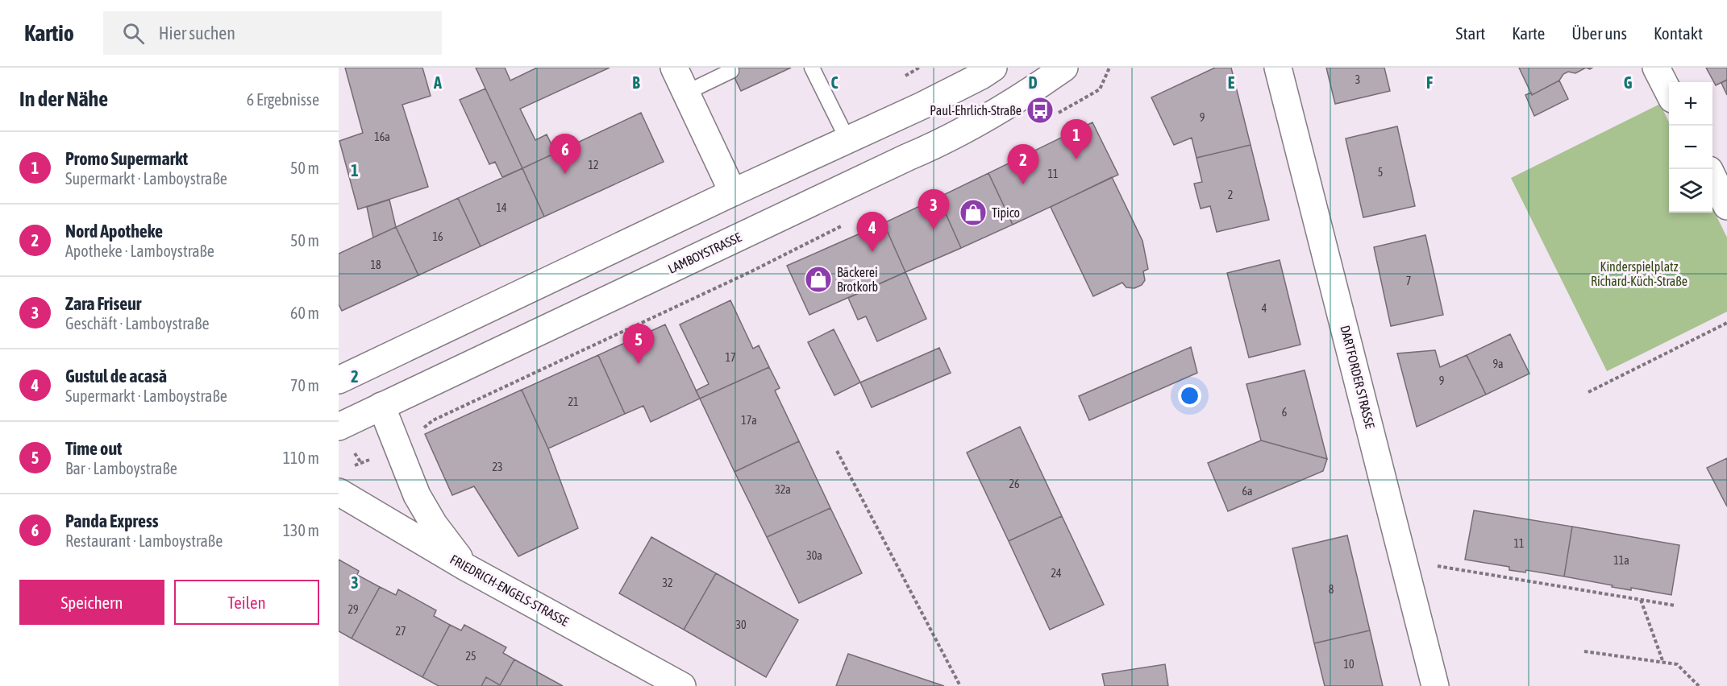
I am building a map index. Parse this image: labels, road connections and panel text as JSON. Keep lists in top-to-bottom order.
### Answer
{
  "streets": {
    "main road": ["LAMBOYSTRASSE", "DARTFORDER STRASSE", "FRIEDRICH-ENGELS-STRASSE"]
  },
  "parks": ["Kinderspielplatz Richard-Küch-Straße"],
  "places": {
    "bus stop": ["Paul-Ehrlich-Straße"],
    "shop": ["Tipico", "Bäckerei Brotkorb"]
  },
  "house_numbers": [
    "3",
    "9",
    "16a",
    "12",
    "5",
    "11",
    "2",
    "14",
    "16",
    "18",
    "7",
    "4",
    "17",
    "9a",
    "9",
    "21",
    "6",
    "17a",
    "23",
    "26",
    "32a",
    "6a",
    "11",
    "30a",
    "11a",
    "24",
    "32",
    "8",
    "29",
    "30",
    "27",
    "25",
    "10"
  ],
  "page": {
    "header": "Kartio",
    "search": "Hier suchen",
    "nav": [
      "Start",
      "Karte",
      "Über uns",
      "Kontakt"
    ],
    "heading": ["In der Nähe", "6 Ergebnisse"],
    "map_buttons": ["+", "−"],
    "pins": [
      "1",
      "6",
      "2",
      "3",
      "4",
      "5"
    ],
    "list": [
      {
        "mark": "1",
        "name": "Promo Supermarkt",
        "note": "Supermarkt · Lamboystraße",
        "value": "50 m"
      },
      {
        "mark": "2",
        "name": "Nord Apotheke",
        "note": "Apotheke · Lamboystraße",
        "value": "50 m"
      },
      {
        "mark": "3",
        "name": "Zara Friseur",
        "note": "Geschäft · Lamboystraße",
        "value": "60 m"
      },
      {
        "mark": "4",
        "name": "Gustul de acasă",
        "note": "Supermarkt · Lamboystraße",
        "value": "70 m"
      },
      {
        "mark": "5",
        "name": "Time out",
        "note": "Bar · Lamboystraße",
        "value": "110 m"
      },
      {
        "mark": "6",
        "name": "Panda Express",
        "note": "Restaurant · Lamboystraße",
        "value": "130 m"
      }
    ],
    "buttons": ["Speichern", "Teilen"]
  },
  "grid": {
    "columns": [
      "A",
      "B",
      "C",
      "D",
      "E",
      "F",
      "G"
    ],
    "rows": ["1", "2", "3"]
  }
}
